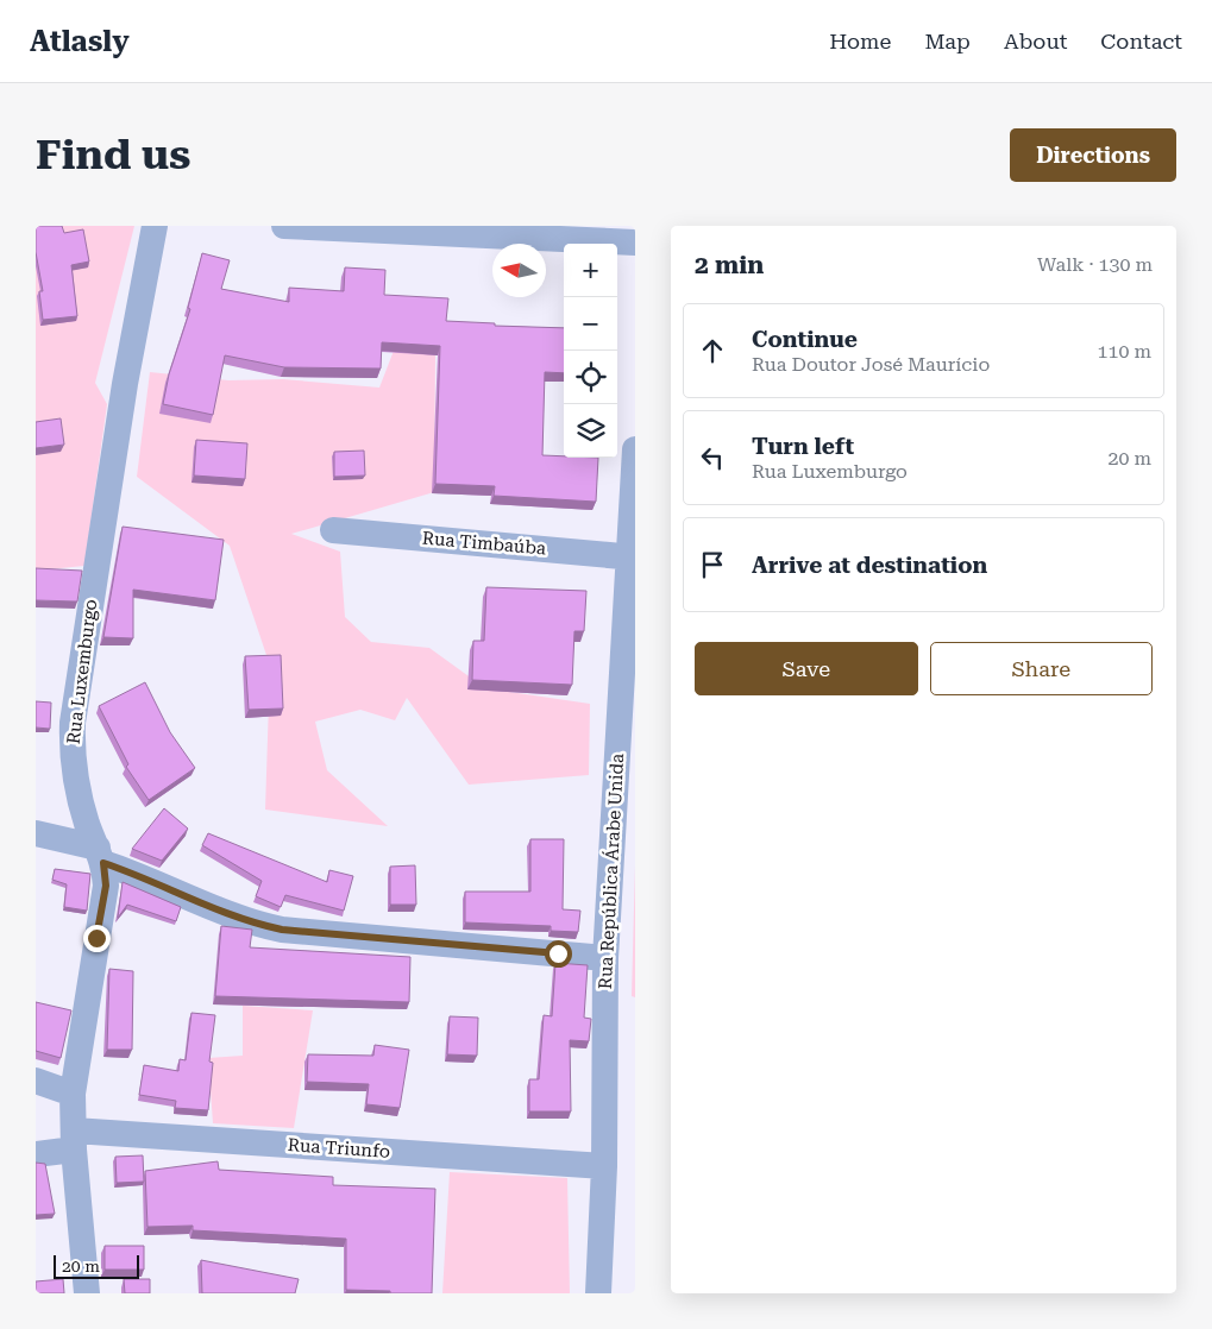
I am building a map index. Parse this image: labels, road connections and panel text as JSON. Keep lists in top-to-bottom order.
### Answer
{
  "streets": {
    "street": [
      "Rua Timbaúba",
      "Rua Luxemburgo",
      "Rua República Árabe Unida",
      "Rua Triunfo"
    ]
  },
  "crossings": [
    ["Rua Timbaúba", "Rua República Árabe Unida"],
    ["Rua Luxemburgo", "Rua Triunfo"],
    ["Rua República Árabe Unida", "Rua Triunfo"]
  ],
  "scale_bar": "20 m",
  "north": "left",
  "page": {
    "header": "Atlasly",
    "nav": [
      "Home",
      "Map",
      "About",
      "Contact"
    ],
    "buttons": [
      "Directions",
      ["Save", "Share"]
    ],
    "title": "Find us",
    "heading": ["2 min", "Walk · 130 m"],
    "map_buttons": ["+", "−"],
    "list": [
      ["Continue", "Rua Doutor José Maurício", "110 m"],
      ["Turn left", "Rua Luxemburgo", "20 m"],
      "Arrive at destination"
    ],
    "scale": "20 m"
  }
}
